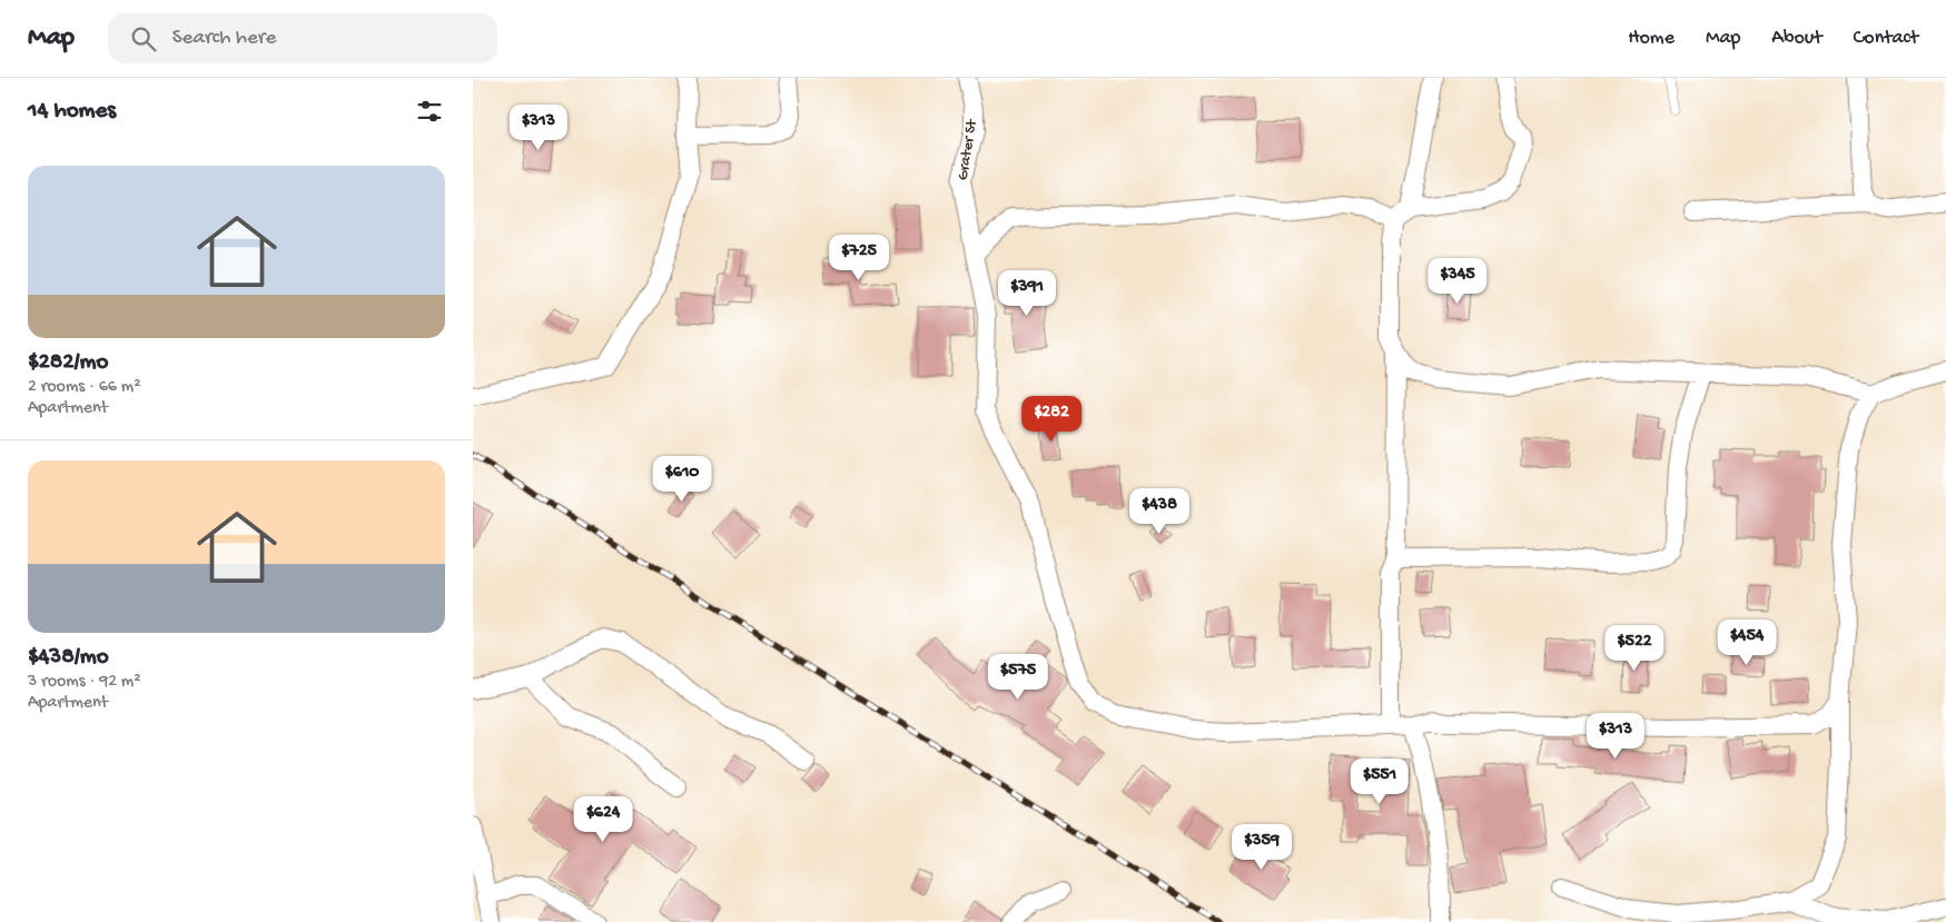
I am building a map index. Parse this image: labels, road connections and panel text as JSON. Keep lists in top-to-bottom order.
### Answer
{
  "streets": {
    "street": ["Grater St"]
  },
  "page": {
    "header": "Map",
    "search": "Search here",
    "nav": [
      "Home",
      "Map",
      "About",
      "Contact"
    ],
    "heading": "14 homes",
    "price": [
      "$313",
      "$725",
      "$345",
      "$391",
      "$282",
      "$610",
      "$438",
      "$454",
      "$522",
      "$575",
      "$313",
      "$551",
      "$624",
      "$359"
    ],
    "list": [
      {
        "name": "$282/mo",
        "note": "2 rooms · 66 m² · Apartment"
      },
      {
        "name": "$438/mo",
        "note": "3 rooms · 92 m² · Apartment"
      }
    ]
  }
}
